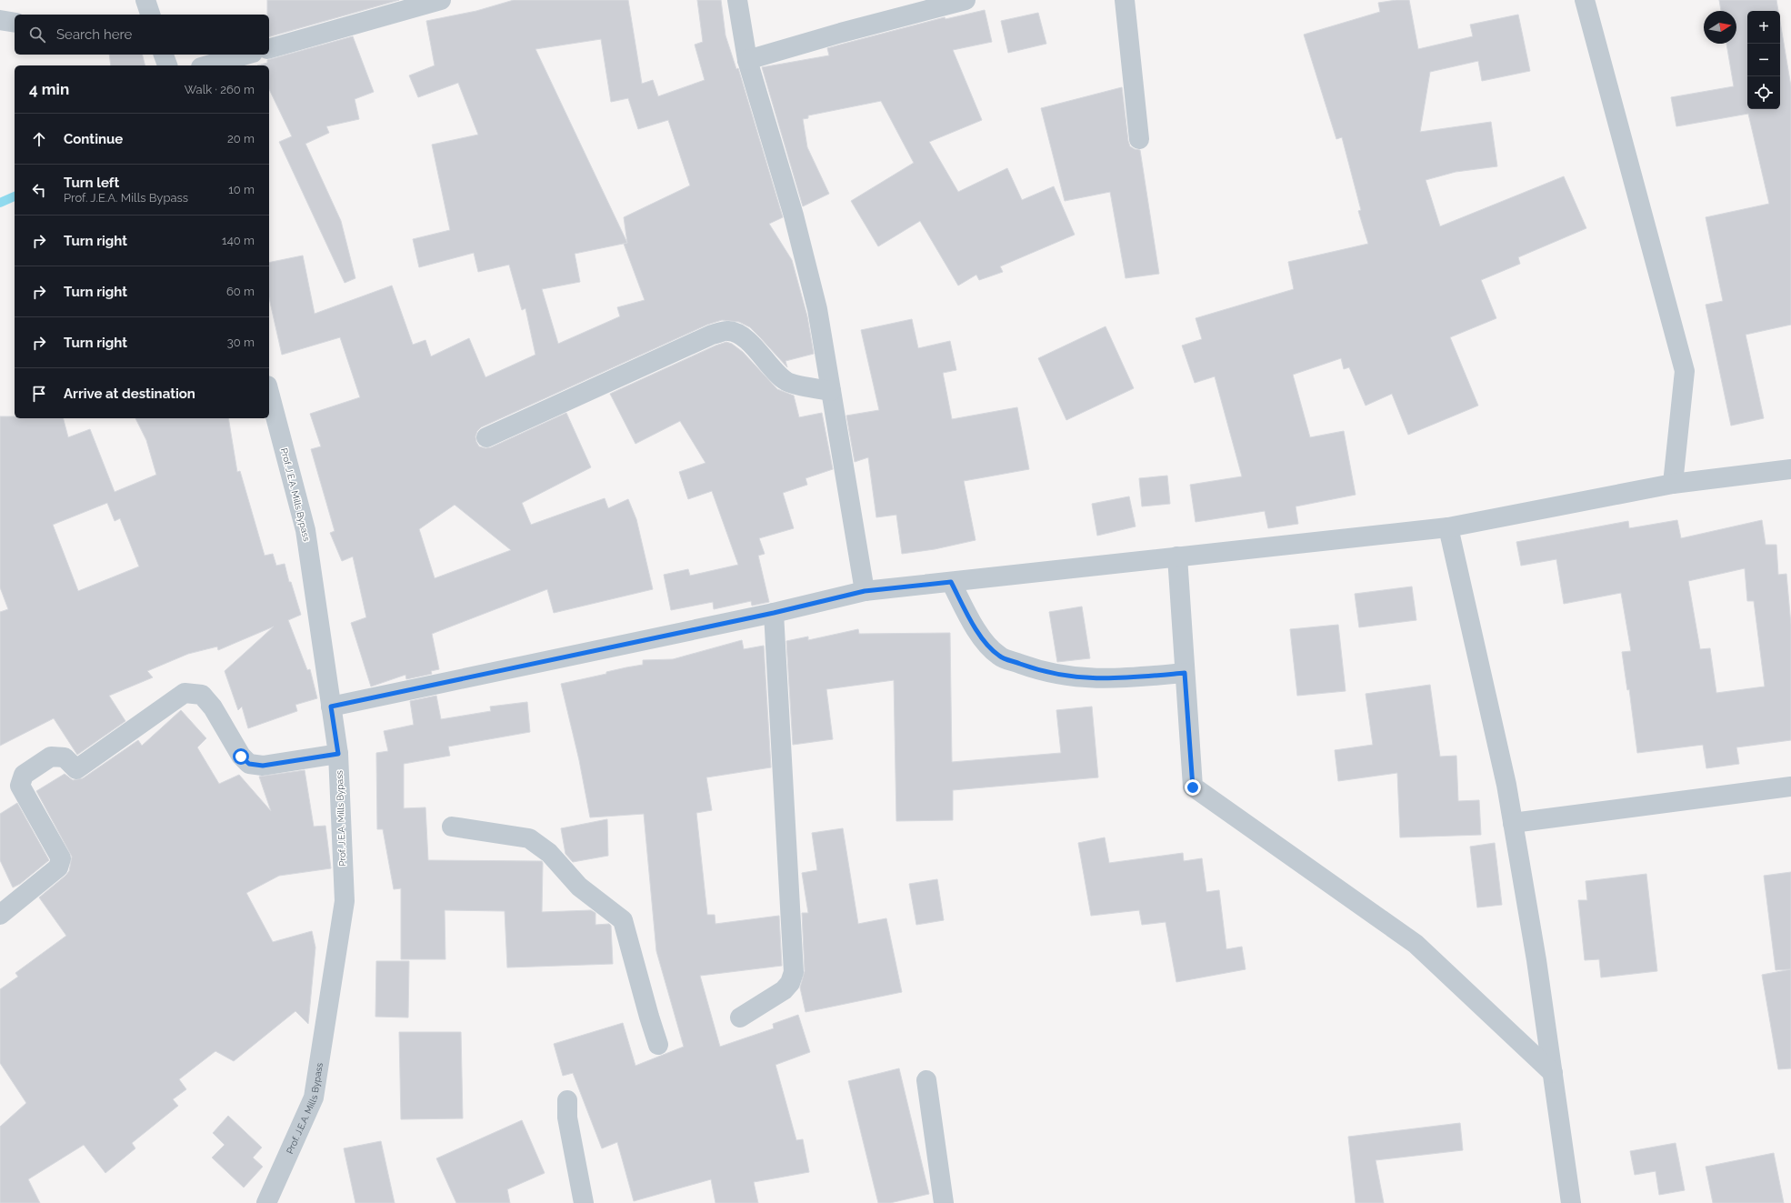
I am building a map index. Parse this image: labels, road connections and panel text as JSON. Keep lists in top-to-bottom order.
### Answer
{
  "streets": {
    "street": ["Prof. J.E.A. Mills Bypass"]
  },
  "north": "right",
  "page": {
    "map_buttons": ["+", "−"],
    "search": "Search here",
    "heading": ["4 min", "Walk · 260 m"],
    "list": [
      ["Continue", "20 m"],
      ["Turn left", "Prof. J.E.A. Mills Bypass", "10 m"],
      ["Turn right", "140 m"],
      ["Turn right", "60 m"],
      ["Turn right", "30 m"],
      "Arrive at destination"
    ]
  }
}
